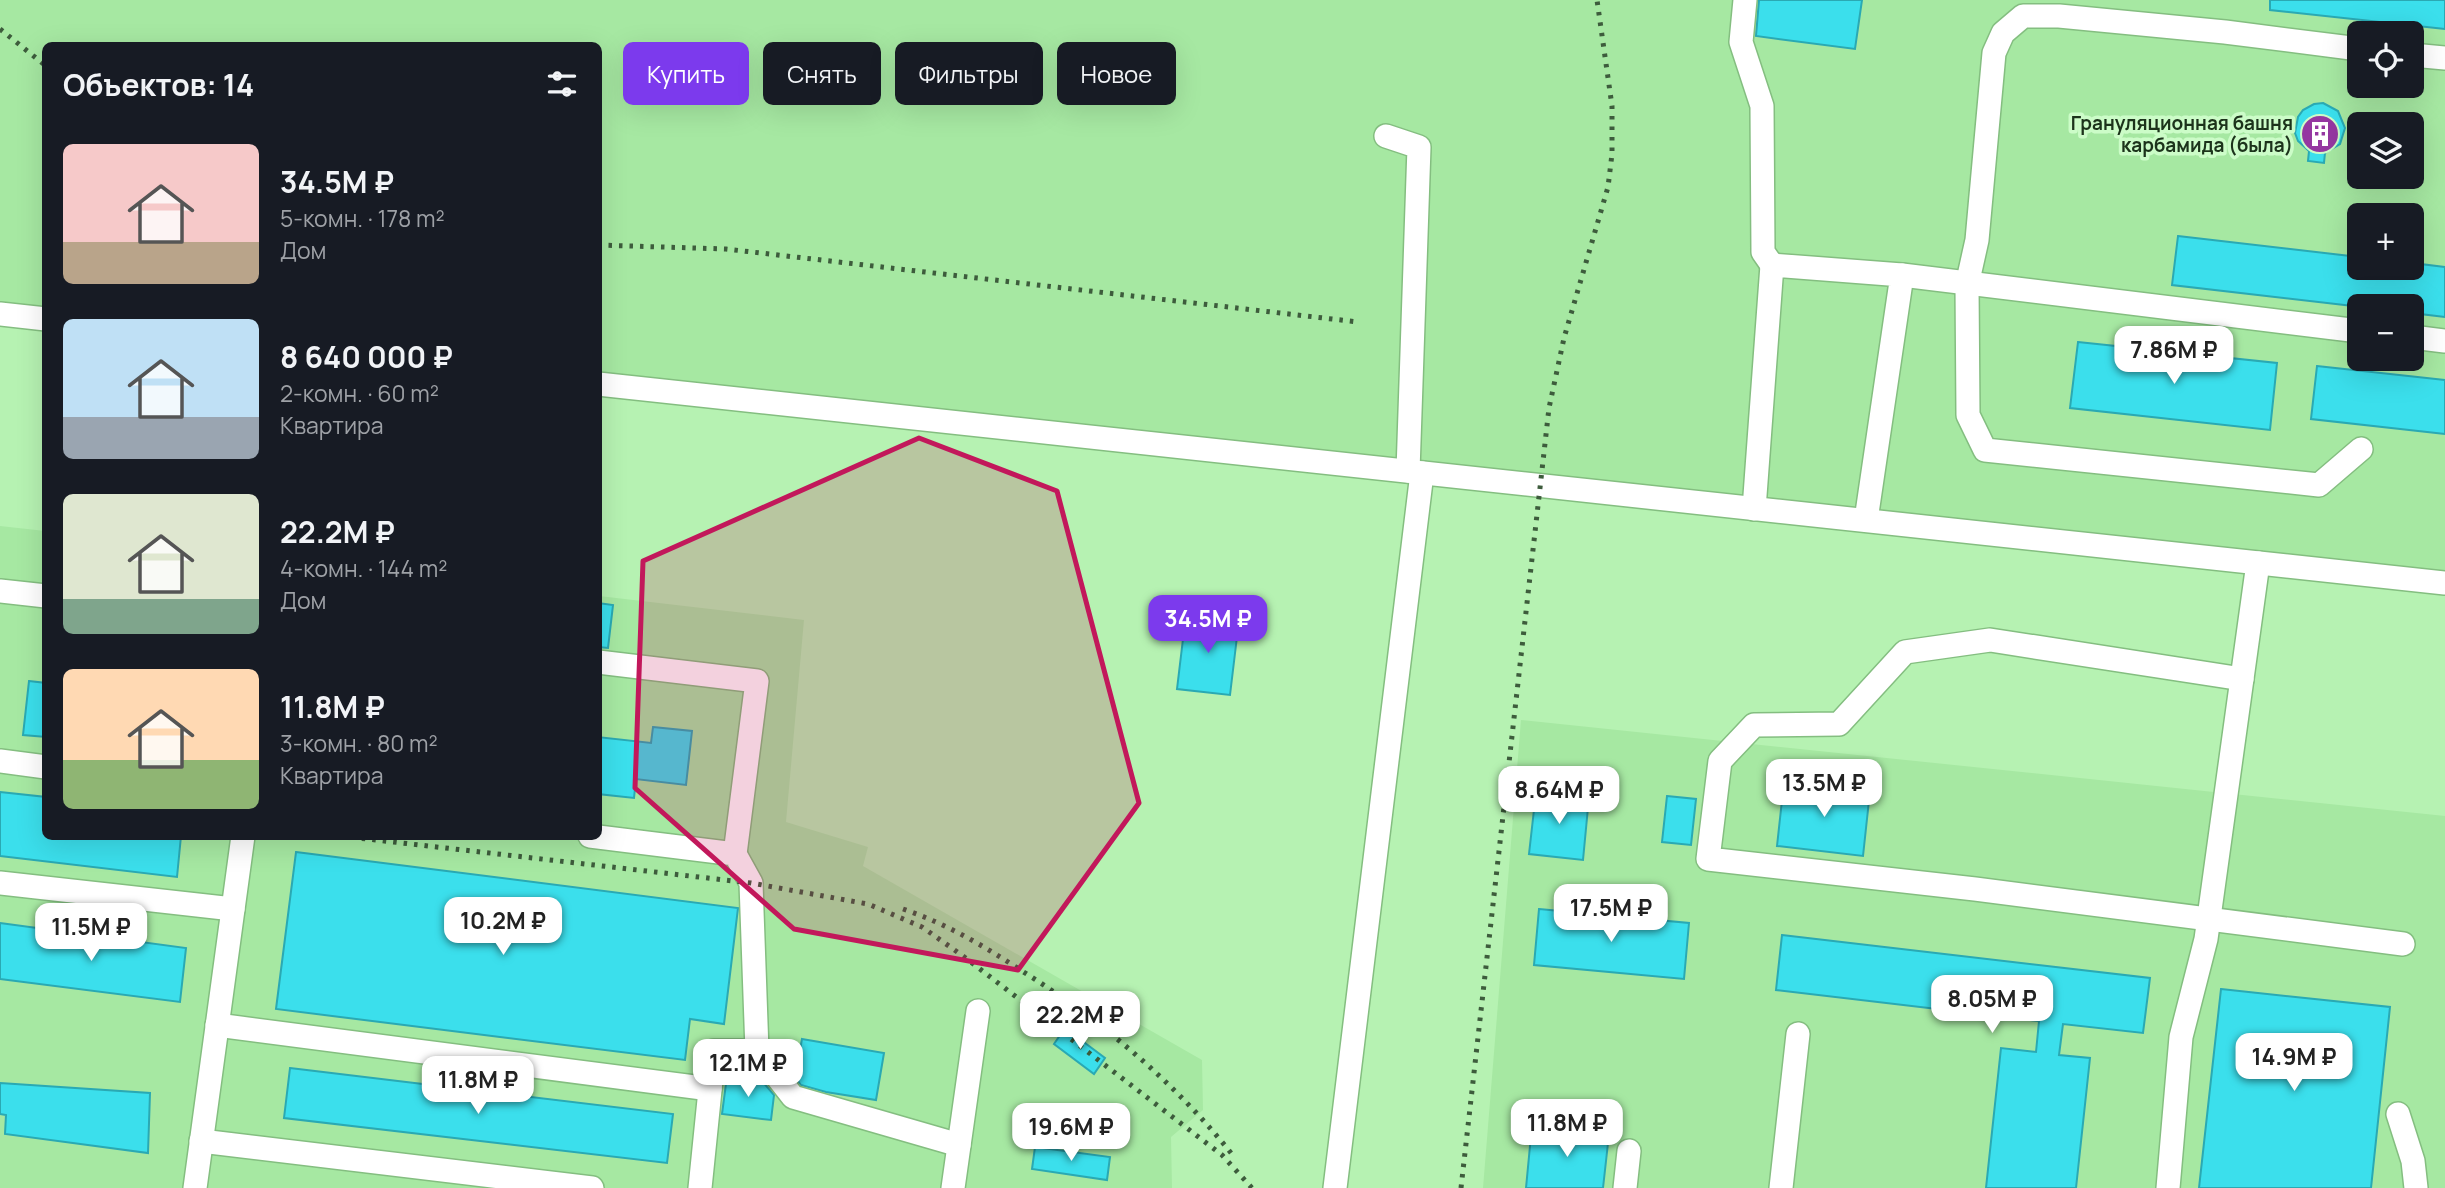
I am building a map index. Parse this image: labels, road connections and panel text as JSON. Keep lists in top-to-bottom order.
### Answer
{
  "places": {
    "building": ["Грануляционная башня карбамида (была)"]
  },
  "page": {
    "map_buttons": ["+", "−"],
    "chip": [
      "Купить",
      "Снять",
      "Фильтры",
      "Новое"
    ],
    "heading": "Объектов: 14",
    "list": [
      {
        "name": "34.5M ₽",
        "note": "5-комн. · 178 m² · Дом"
      },
      {
        "name": "8 640 000 ₽",
        "note": "2-комн. · 60 m² · Квартира"
      },
      {
        "name": "22.2M ₽",
        "note": "4-комн. · 144 m² · Дом"
      },
      {
        "name": "11.8M ₽",
        "note": "3-комн. · 80 m² · Квартира"
      }
    ],
    "price": [
      "7.86M ₽",
      "34.5M ₽",
      "13.5M ₽",
      "8.64M ₽",
      "17.5M ₽",
      "10.2M ₽",
      "11.5M ₽",
      "8.05M ₽",
      "22.2M ₽",
      "14.9M ₽",
      "12.1M ₽",
      "11.8M ₽",
      "11.8M ₽",
      "19.6M ₽"
    ]
  }
}
